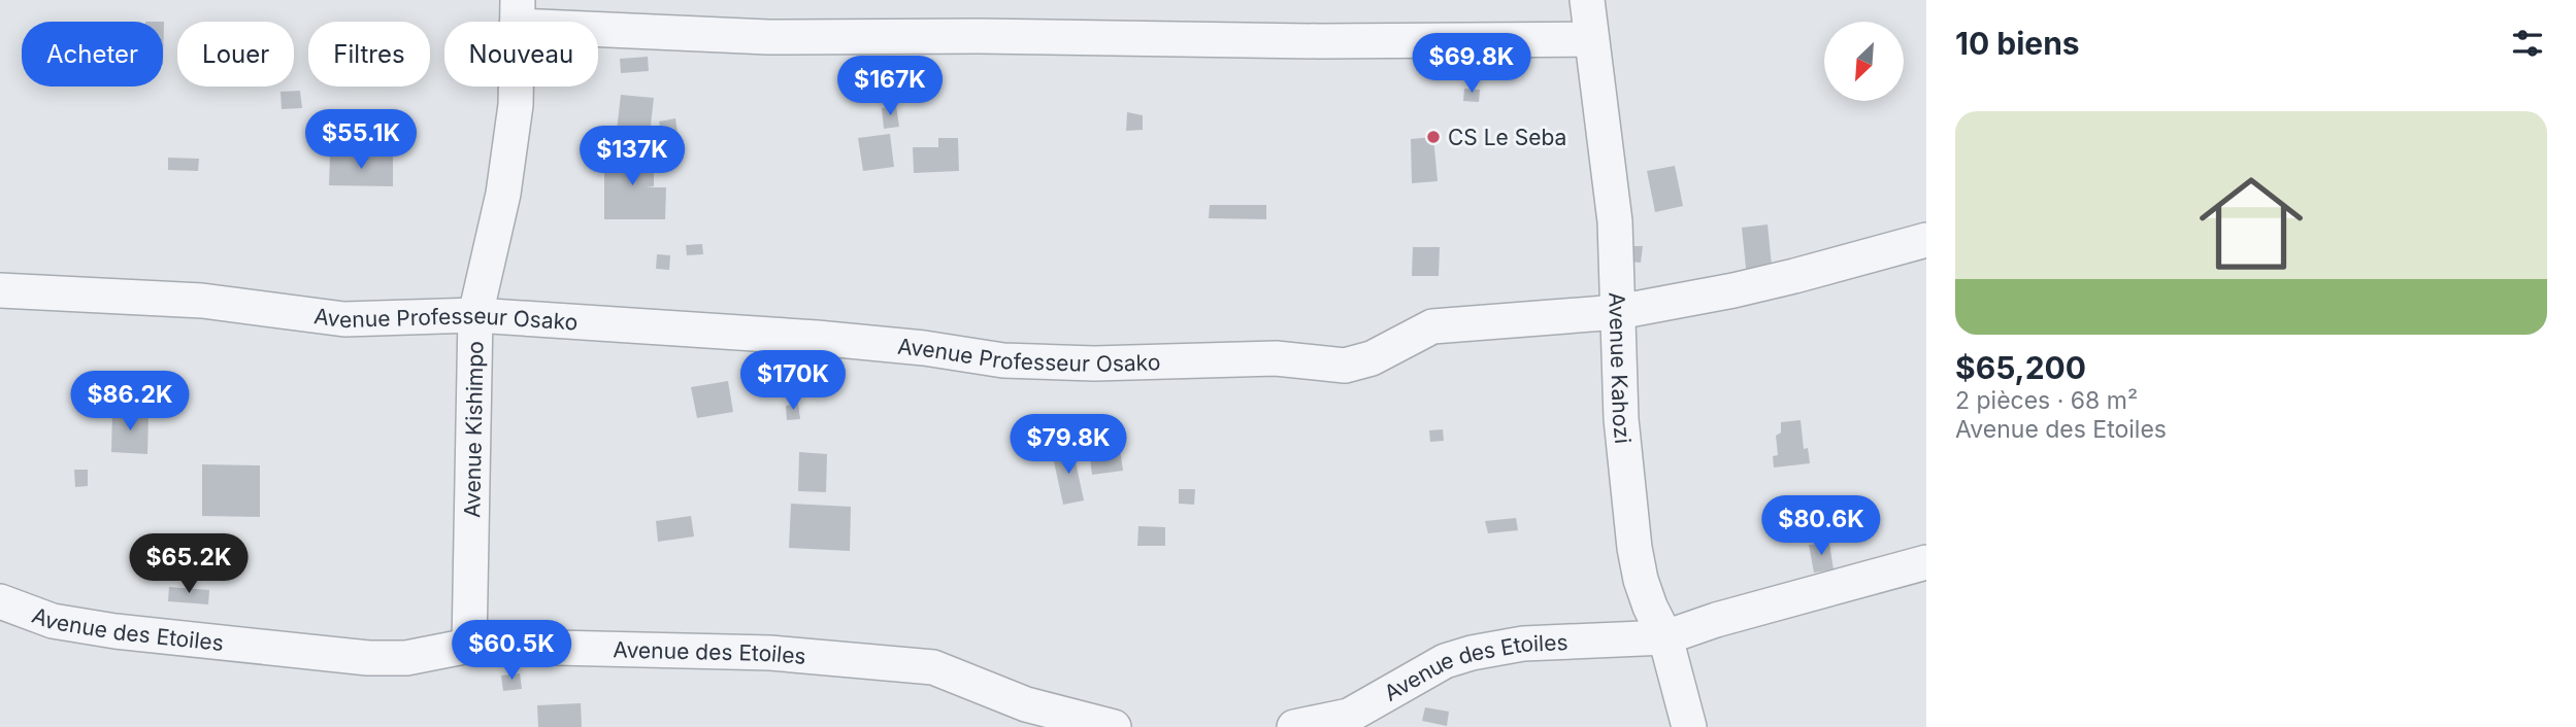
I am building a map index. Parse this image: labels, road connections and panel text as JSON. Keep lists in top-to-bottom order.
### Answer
{
  "streets": {
    "street": [
      "Avenue Professeur Osako",
      "Avenue Kahozi",
      "Avenue Kishimpo",
      "Avenue des Etoiles"
    ]
  },
  "crossings": [
    ["Avenue Professeur Osako", "Avenue Kahozi"],
    ["Avenue Professeur Osako", "Avenue Kishimpo"],
    ["Avenue Kahozi", "Avenue des Etoiles"],
    ["Avenue Kishimpo", "Avenue des Etoiles"]
  ],
  "places": ["CS Le Seba"],
  "north": "bottom left",
  "page": {
    "heading": "10 biens",
    "chip": [
      "Acheter",
      "Louer",
      "Filtres",
      "Nouveau"
    ],
    "price": [
      "$69.8K",
      "$167K",
      "$55.1K",
      "$137K",
      "$170K",
      "$86.2K",
      "$79.8K",
      "$80.6K",
      "$65.2K",
      "$60.5K"
    ],
    "list": [
      {
        "name": "$65,200",
        "note": "2 pièces · 68 m² · Avenue des Etoiles"
      }
    ]
  }
}
